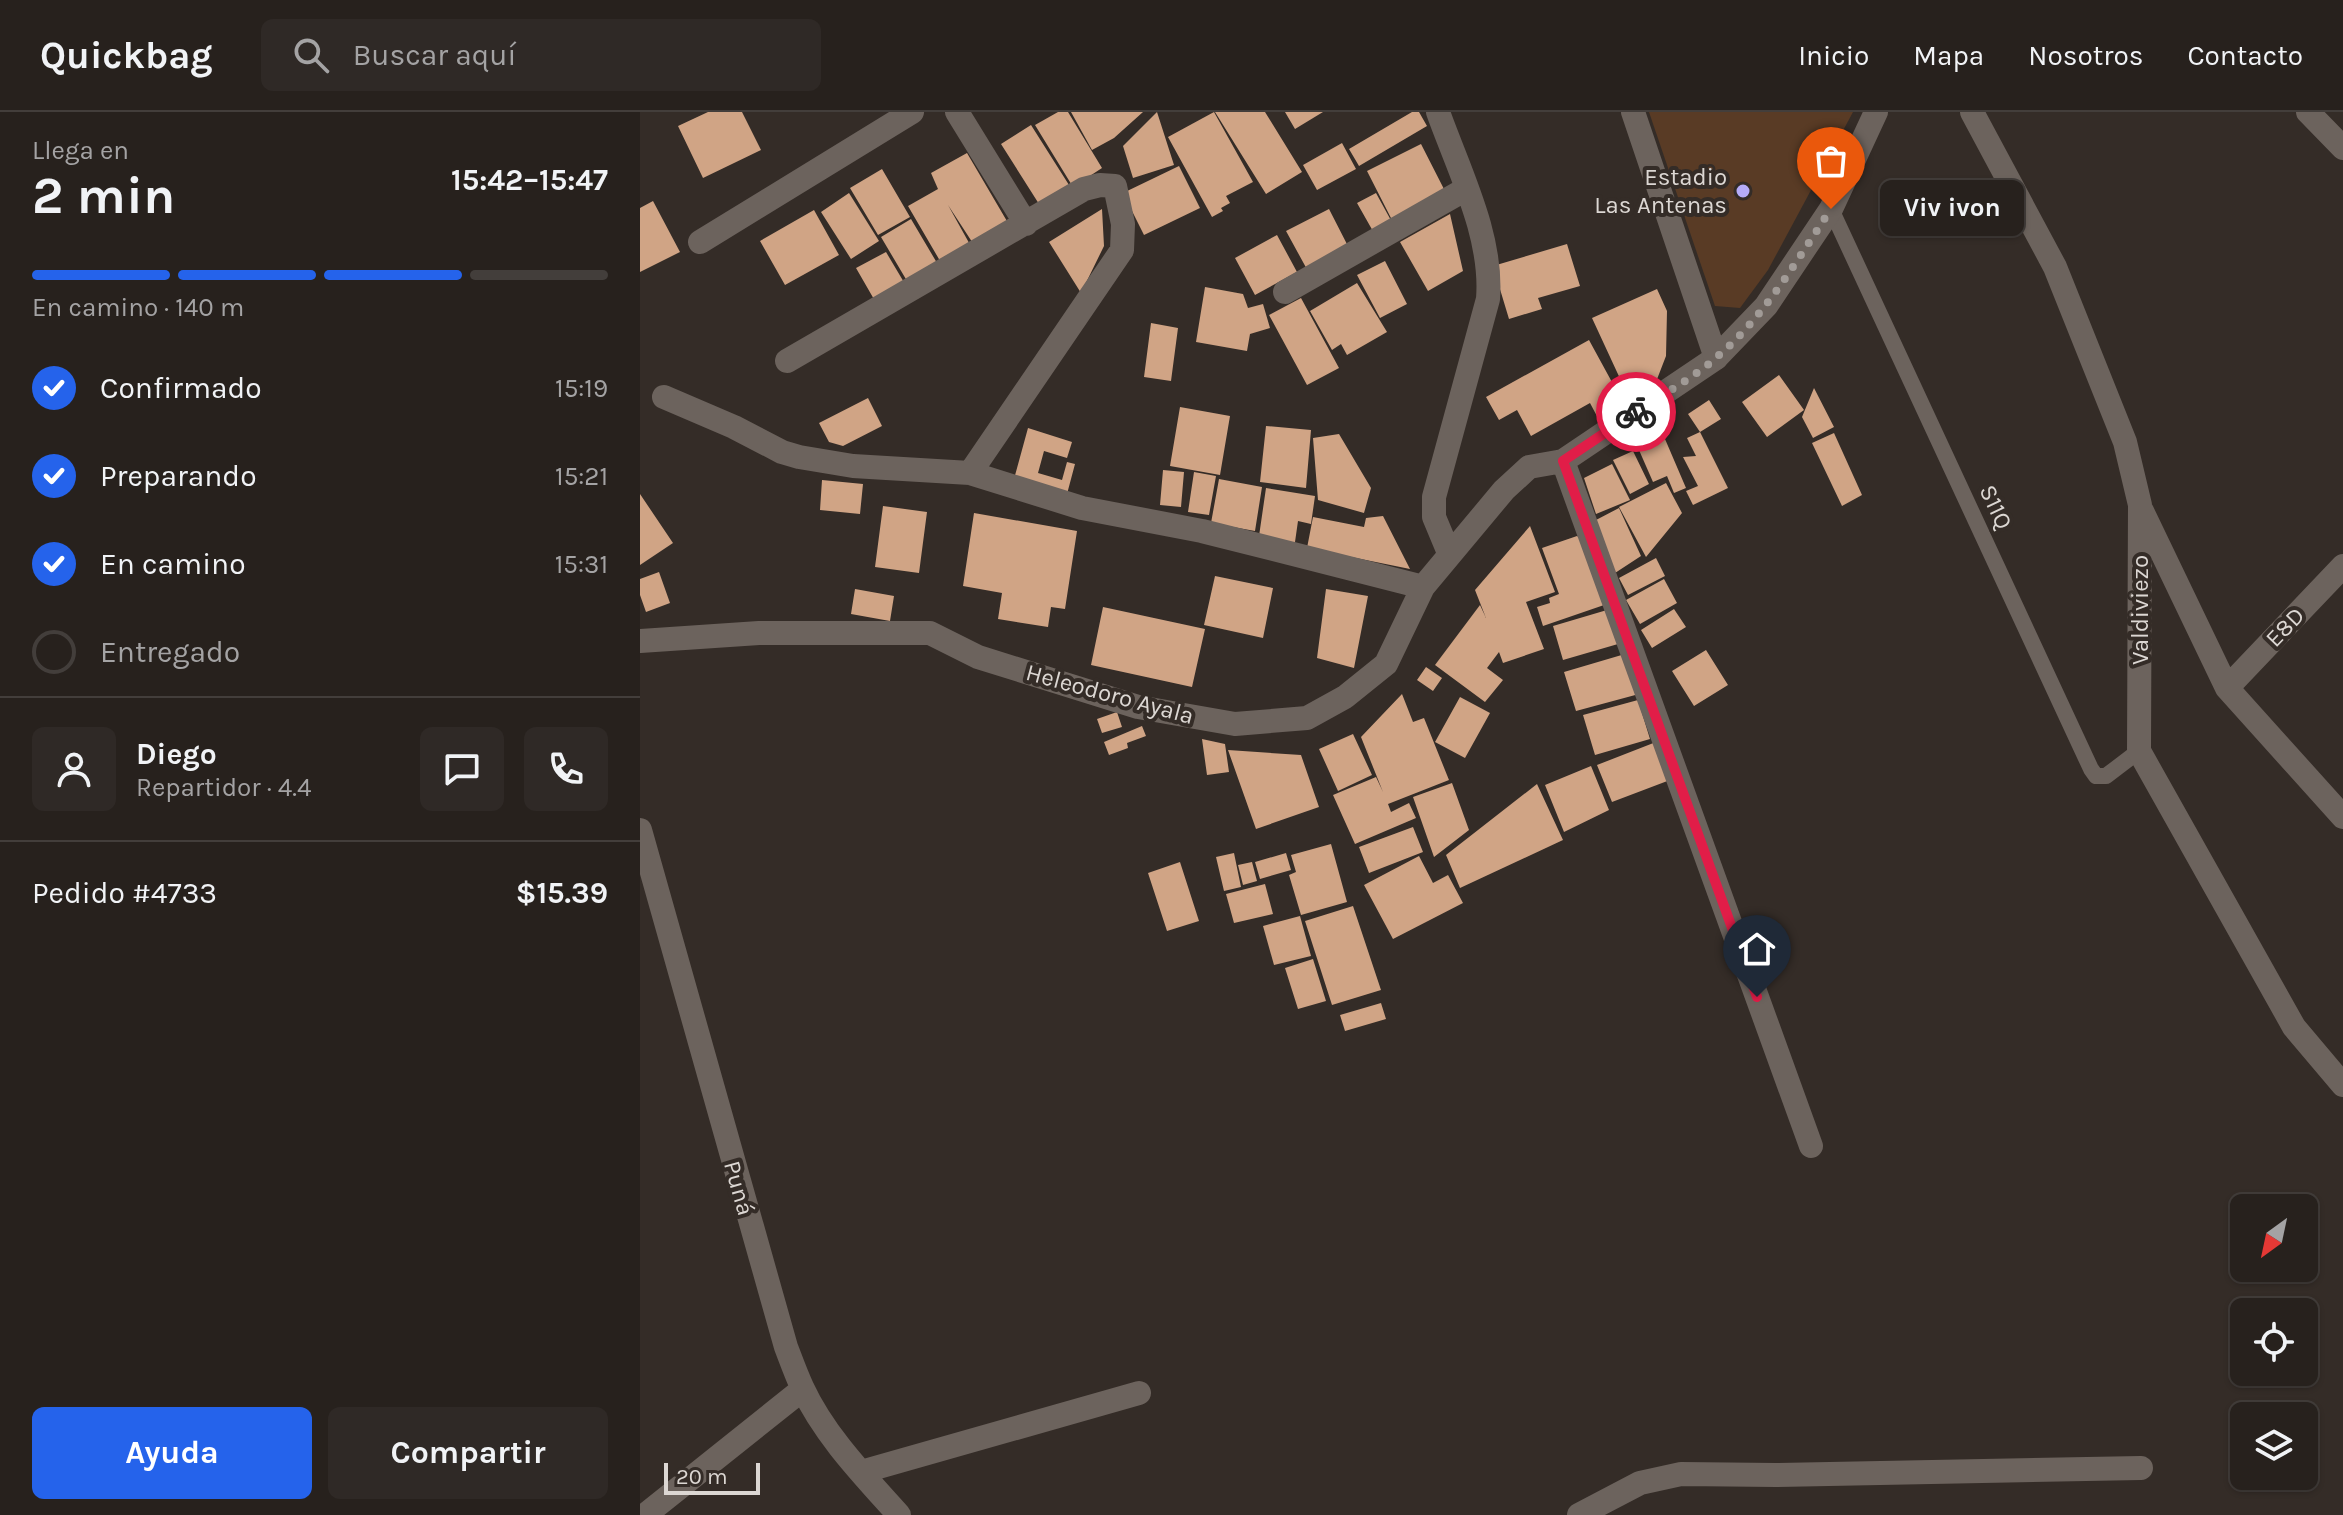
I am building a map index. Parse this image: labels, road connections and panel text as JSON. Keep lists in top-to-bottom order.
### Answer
{
  "streets": {
    "street": [
      "Valdiviezo",
      "E8D",
      "Heleodoro Ayala",
      "Puná"
    ],
    "lane": ["S11Q"]
  },
  "crossings": [
    ["S11Q", "Valdiviezo"],
    ["S11Q", "Heleodoro Ayala"]
  ],
  "places": ["Estadio Las Antenas", "Viv ivon"],
  "scale_bar": "20 m",
  "north": "bottom left",
  "page": {
    "header": "Quickbag",
    "search": "Buscar aquí",
    "nav": [
      "Inicio",
      "Mapa",
      "Nosotros",
      "Contacto"
    ],
    "heading": ["2 min", "Llega en", "15:42–15:47"],
    "panel": [
      "Diego",
      "Repartidor · 4.4",
      "Pedido #4733",
      "$15.39"
    ],
    "bubble": "Viv ivon",
    "bar": "En camino · 140 m",
    "list": [
      ["Confirmado", "15:19"],
      ["Preparando", "15:21"],
      ["En camino", "15:31"],
      "Entregado"
    ],
    "buttons": ["Ayuda", "Compartir"],
    "scale": "20 m"
  }
}
